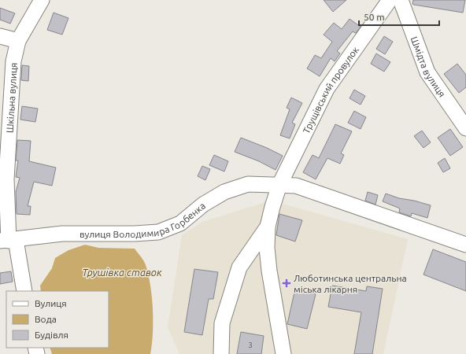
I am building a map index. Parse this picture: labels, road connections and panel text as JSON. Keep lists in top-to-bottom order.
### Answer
{
  "streets": {
    "street": [
      "Шмідта вулиця",
      "Трущівський провулок",
      "Шкільна вулиця",
      "вулиця Володимира Горбенка"
    ]
  },
  "crossings": [
    ["Трущівський провулок", "вулиця Володимира Горбенка"],
    ["Шкільна вулиця", "вулиця Володимира Горбенка"]
  ],
  "water": ["Трушівка ставок"],
  "places": {
    "health": ["Люботинська центральна міська лікарня"]
  },
  "house_numbers": ["3"],
  "legend": ["Вулиця", "Вода", "Будівля"],
  "scale_bar": "50 m"
}
